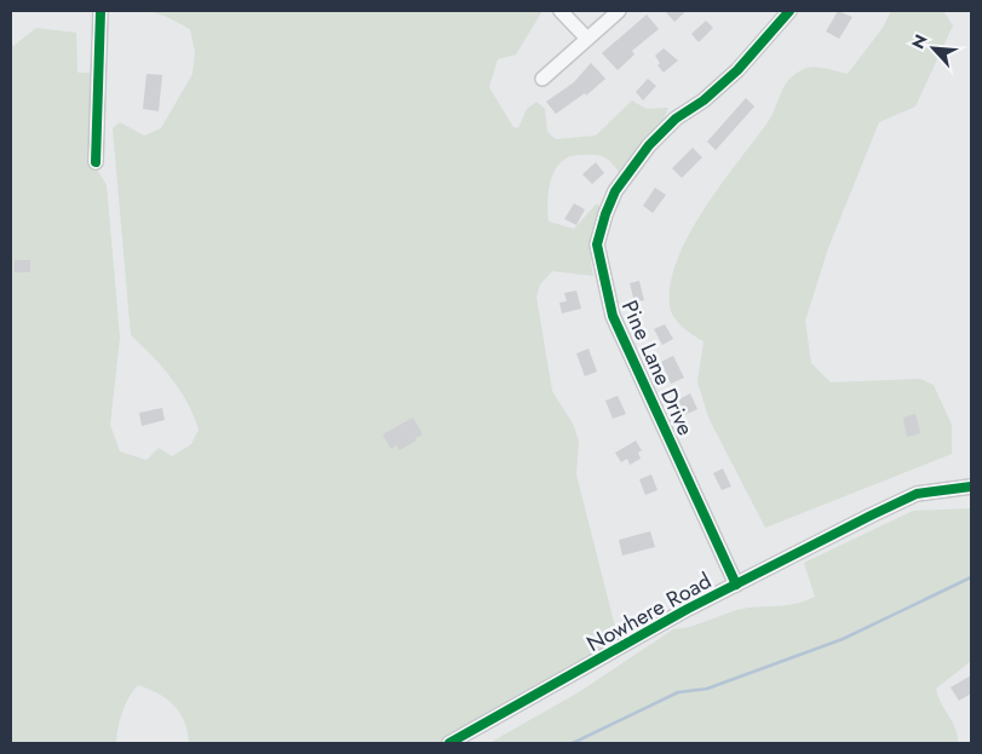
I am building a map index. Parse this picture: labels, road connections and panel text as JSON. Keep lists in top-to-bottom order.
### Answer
{
  "streets": {
    "street": ["Pine Lane Drive", "Nowhere Road"]
  },
  "crossings": [
    ["Pine Lane Drive", "Nowhere Road"]
  ],
  "north": "top left"
}
